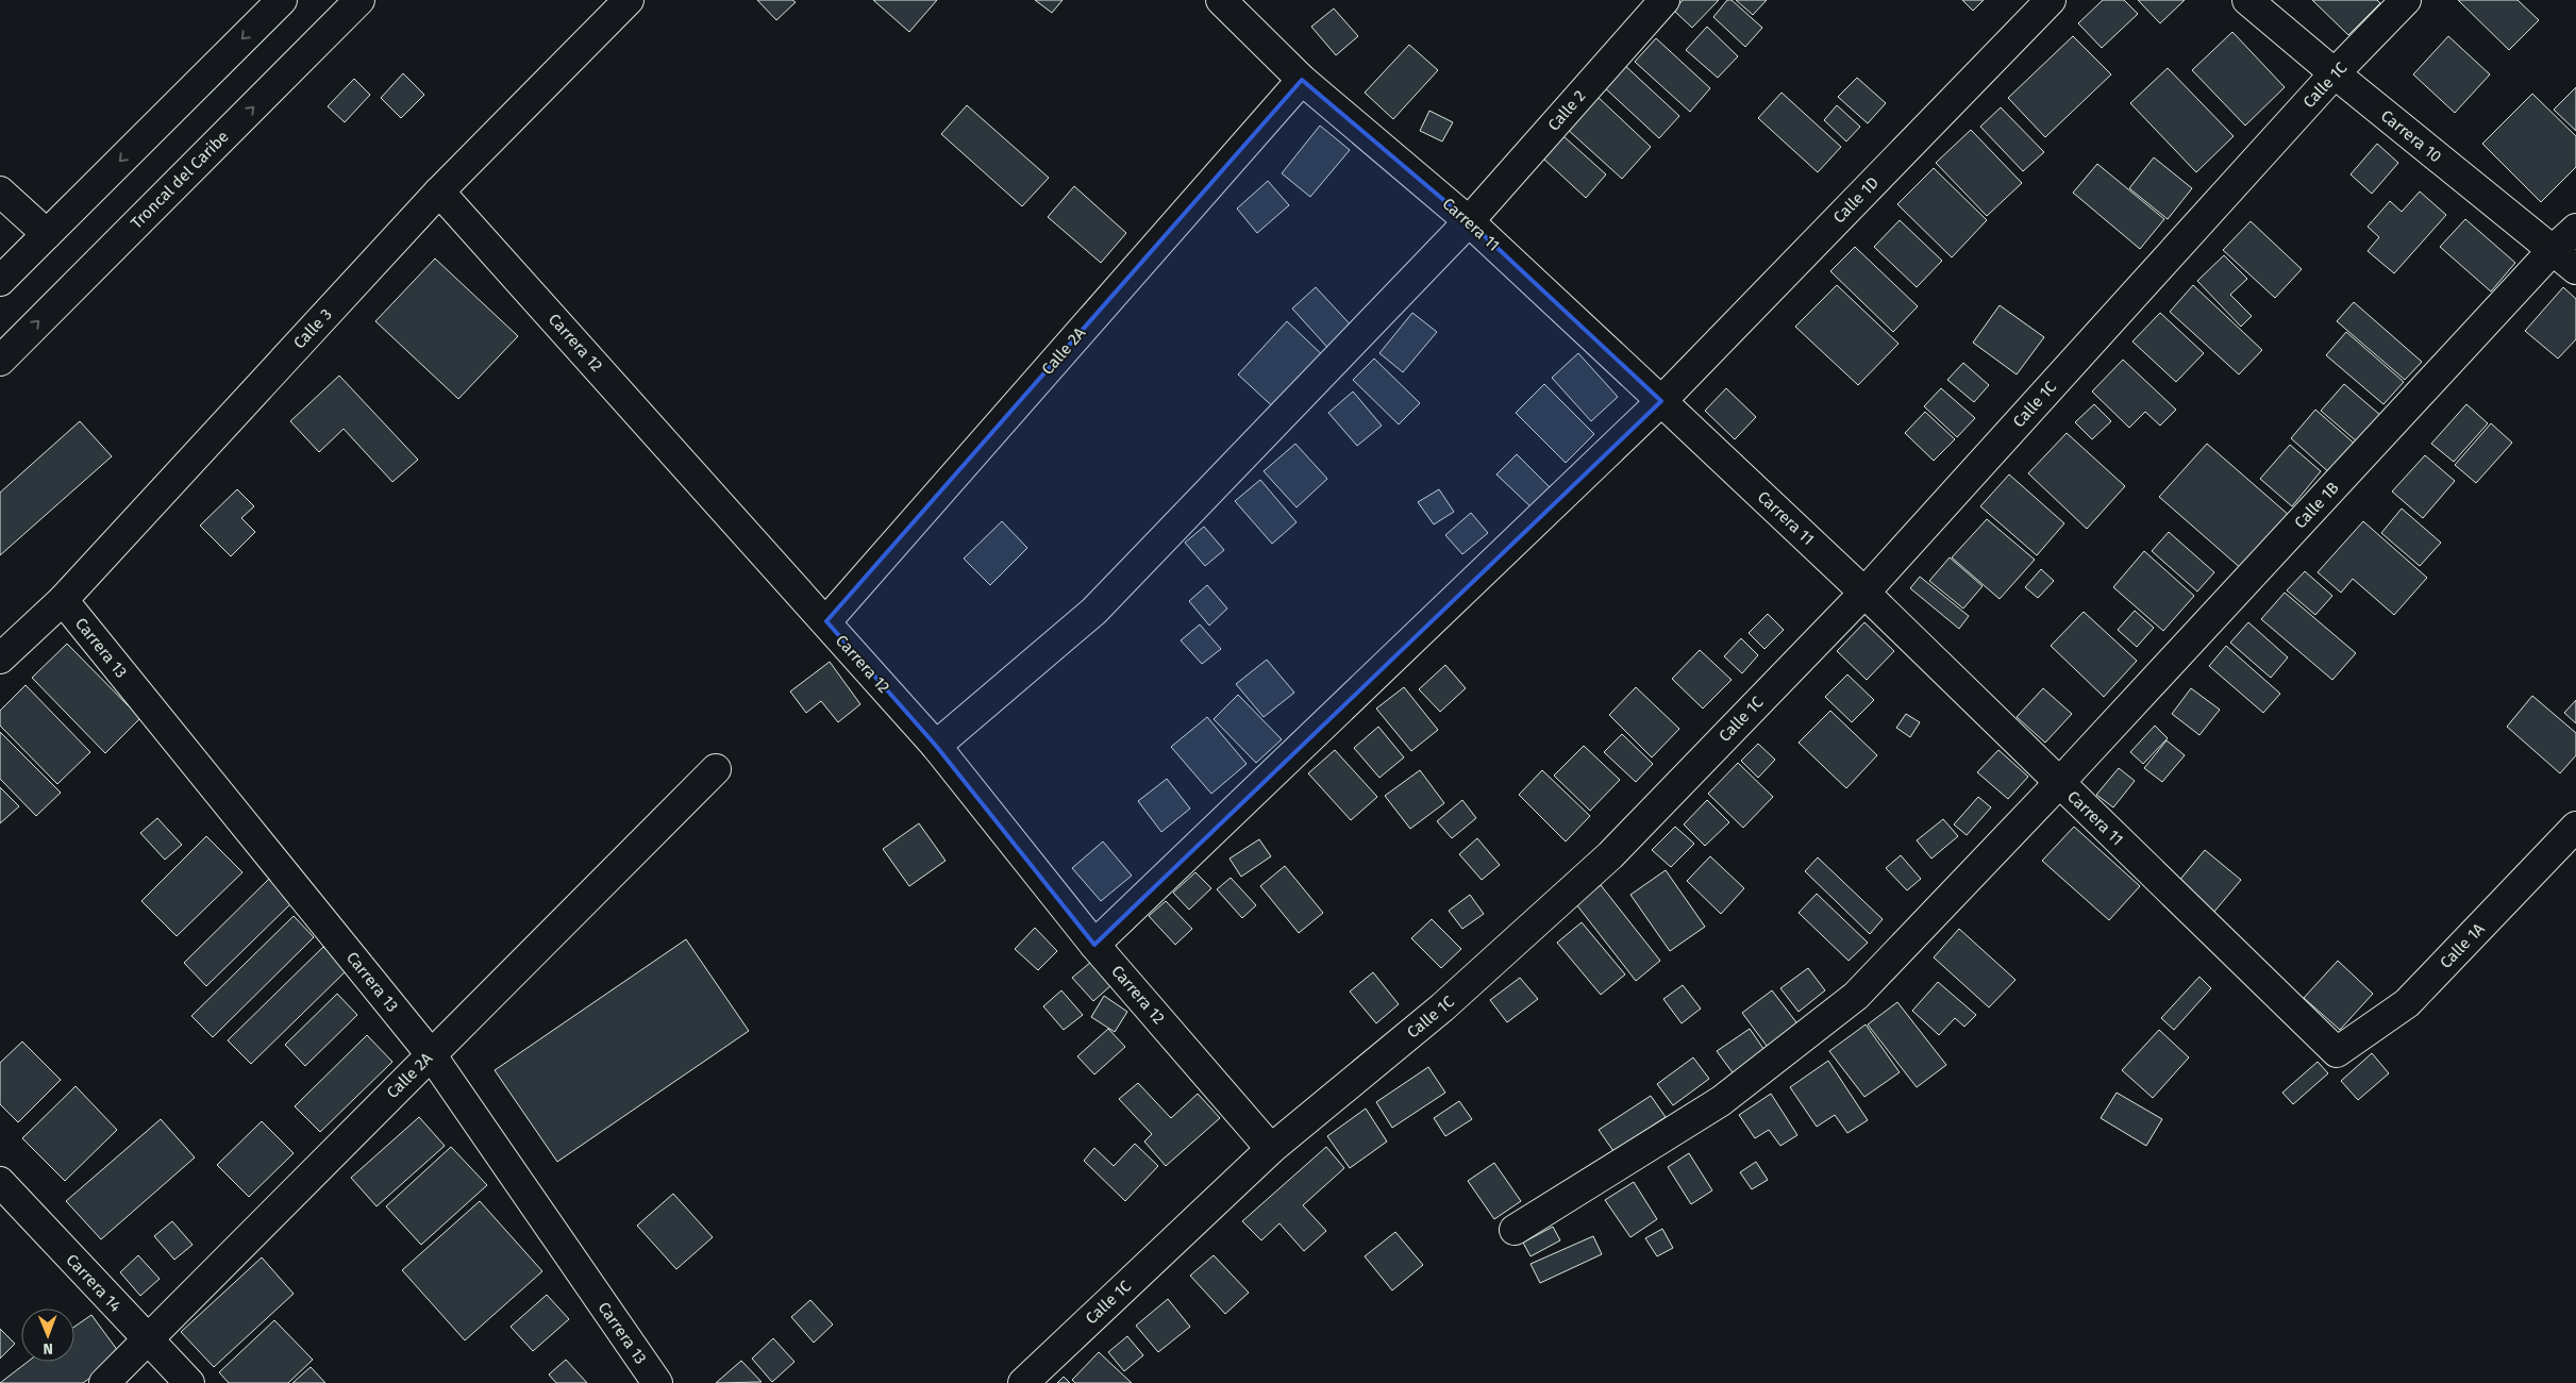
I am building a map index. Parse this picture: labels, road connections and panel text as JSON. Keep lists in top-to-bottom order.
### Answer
{
  "streets": {
    "main road": [
      "Calle 1C",
      "Calle 2",
      "Carrera 10",
      "Troncal del Caribe",
      "Calle 1D",
      "Carrera 11",
      "Calle 3",
      "Carrera 12",
      "Calle 2A",
      "Calle 1B",
      "Carrera 13",
      "Calle 1A",
      "Carrera 14"
    ]
  },
  "crossings": [
    ["Calle 1C", "Carrera 10"],
    ["Calle 1C", "Carrera 11"],
    ["Calle 1C", "Carrera 12"],
    ["Calle 2", "Carrera 11"],
    ["Calle 2", "Carrera 12"],
    ["Carrera 10", "Calle 1B"],
    ["Calle 1D", "Carrera 11"],
    ["Calle 1D", "Carrera 12"],
    ["Carrera 11", "Calle 2A"],
    ["Carrera 11", "Calle 1B"],
    ["Carrera 11", "Calle 1A"],
    ["Calle 3", "Carrera 12"],
    ["Calle 3", "Carrera 13"],
    ["Carrera 12", "Calle 2A"],
    ["Calle 2A", "Carrera 13"],
    ["Calle 2A", "Carrera 14"]
  ],
  "north": "bottom"
}
